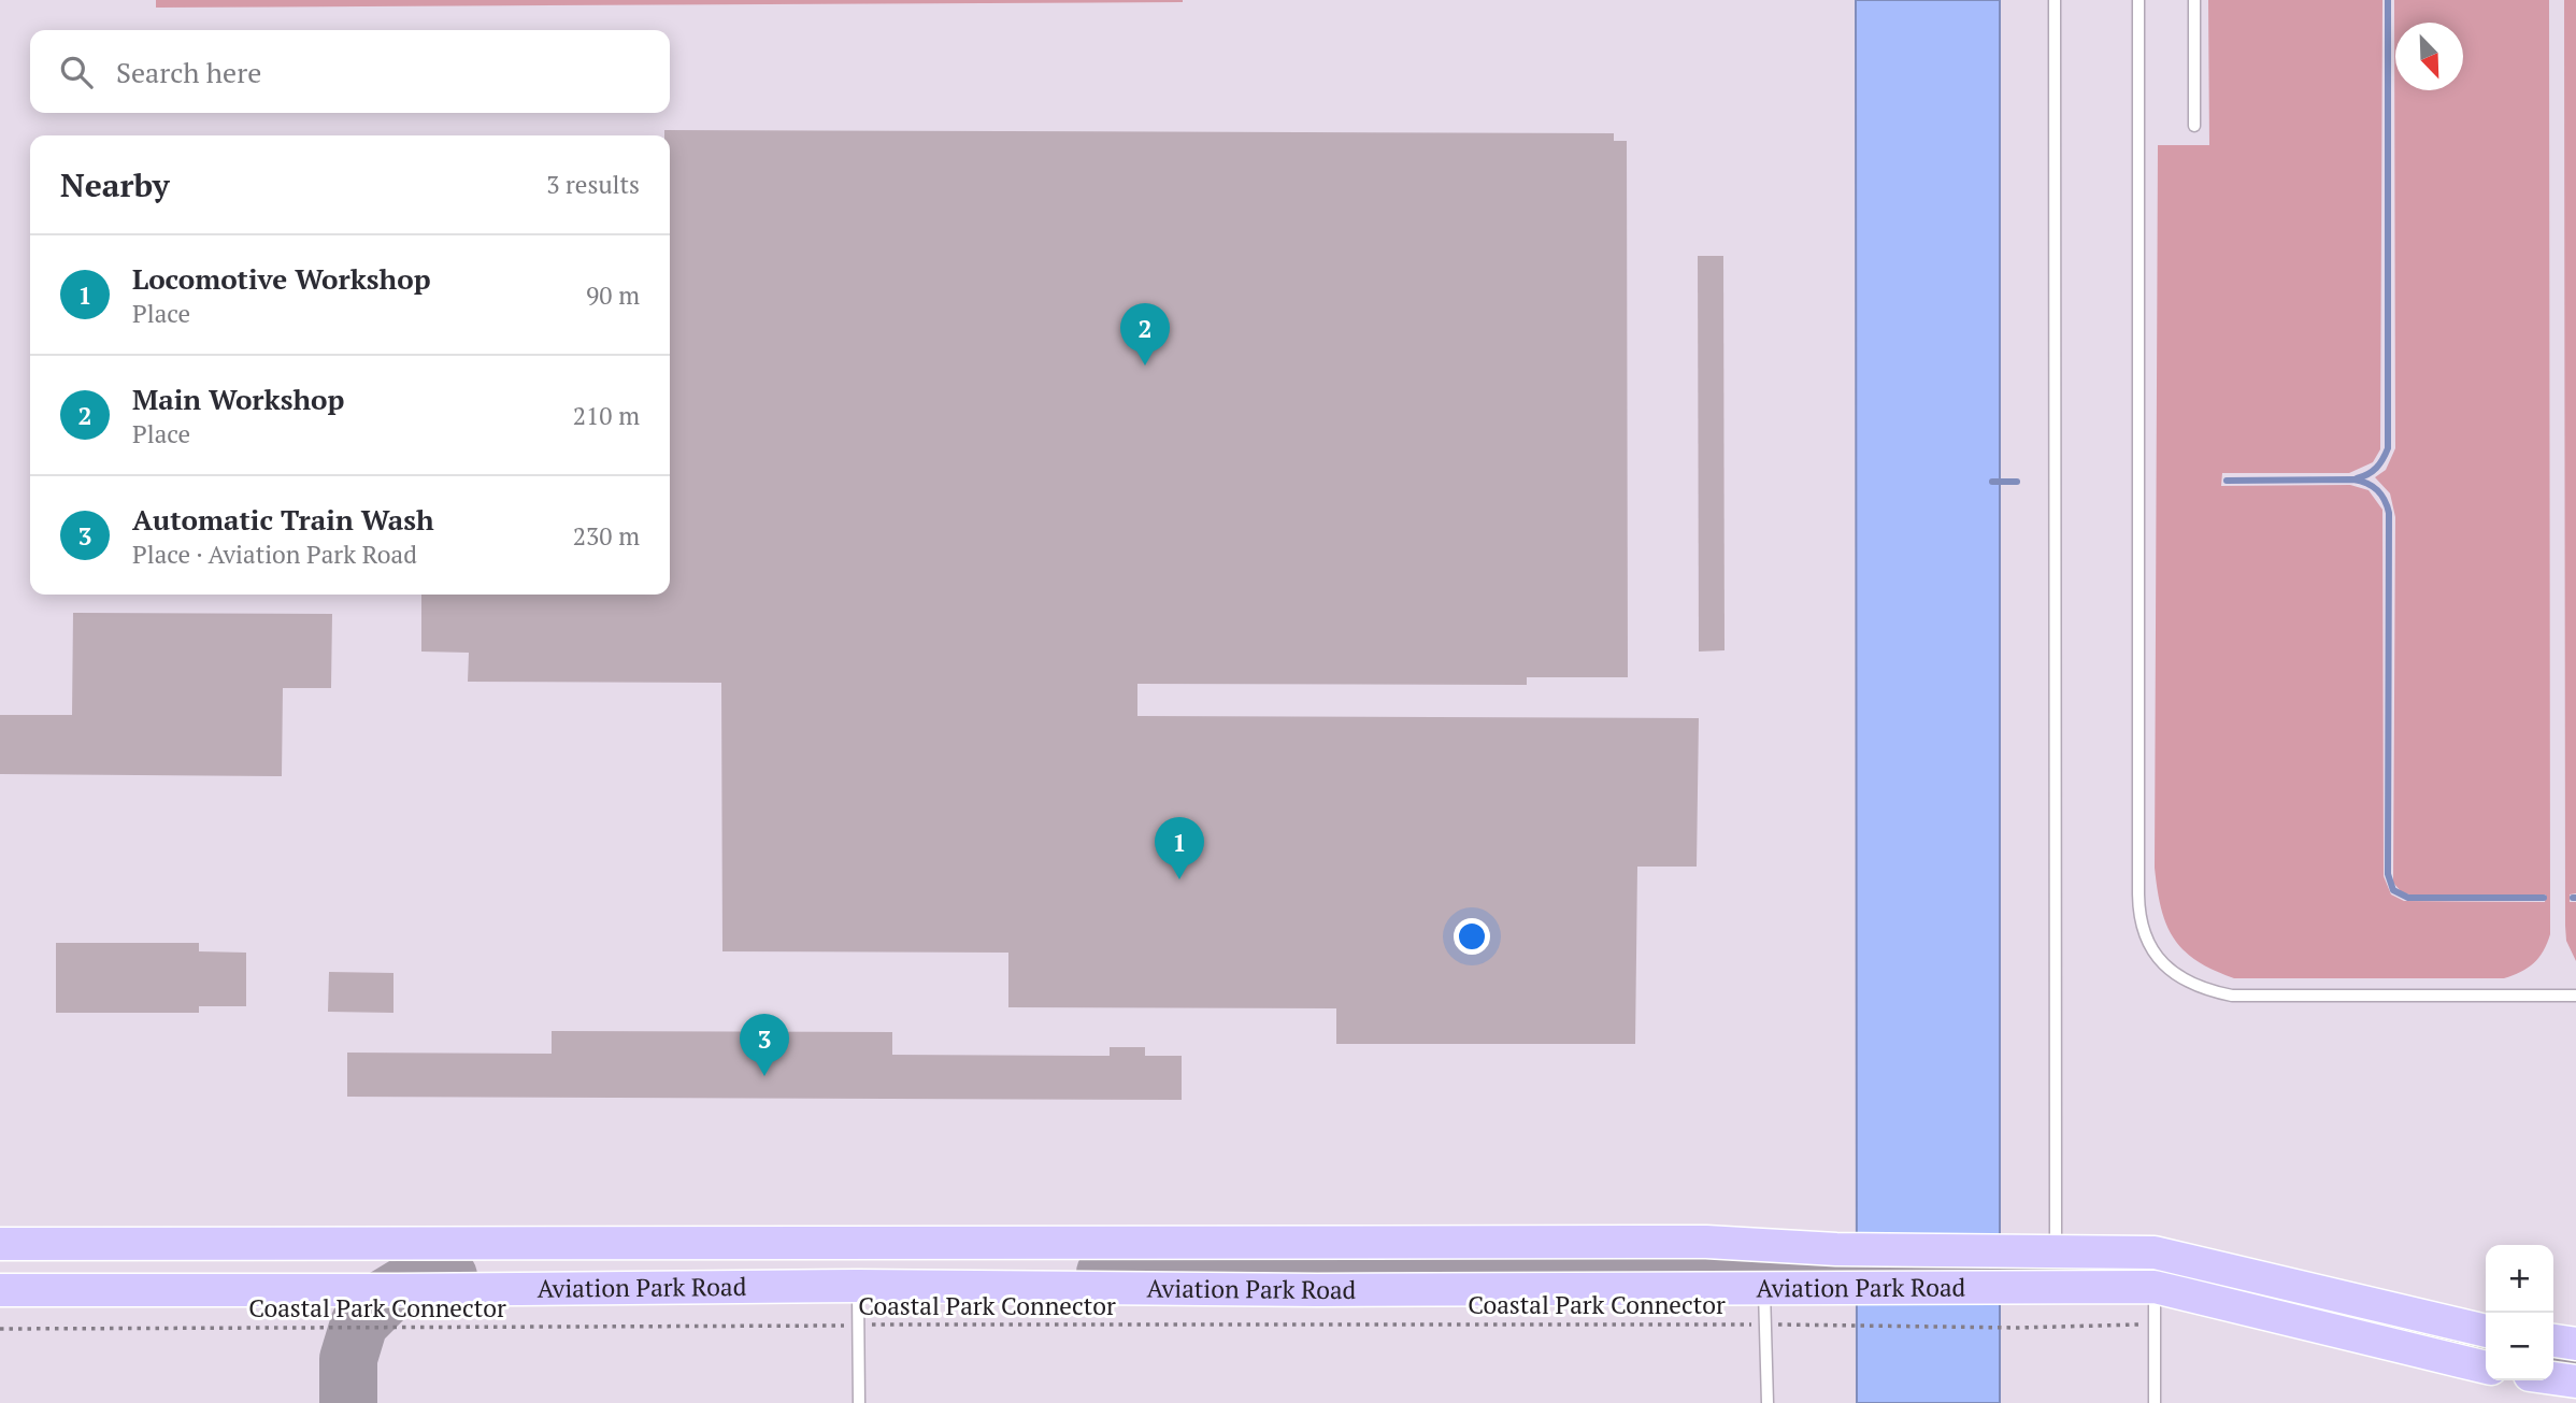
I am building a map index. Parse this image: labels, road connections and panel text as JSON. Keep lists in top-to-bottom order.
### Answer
{
  "streets": {
    "main road": ["Aviation Park Road"],
    "path": ["Coastal Park Connector"]
  },
  "north": "bottom right",
  "page": {
    "search": "Search here",
    "heading": ["Nearby", "3 results"],
    "list": [
      {
        "mark": "1",
        "name": "Locomotive Workshop",
        "note": "Place",
        "value": "90 m"
      },
      {
        "mark": "2",
        "name": "Main Workshop",
        "note": "Place",
        "value": "210 m"
      },
      {
        "mark": "3",
        "name": "Automatic Train Wash",
        "note": "Place · Aviation Park Road",
        "value": "230 m"
      }
    ],
    "pins": ["2", "1", "3"],
    "map_buttons": ["+", "−"]
  }
}
